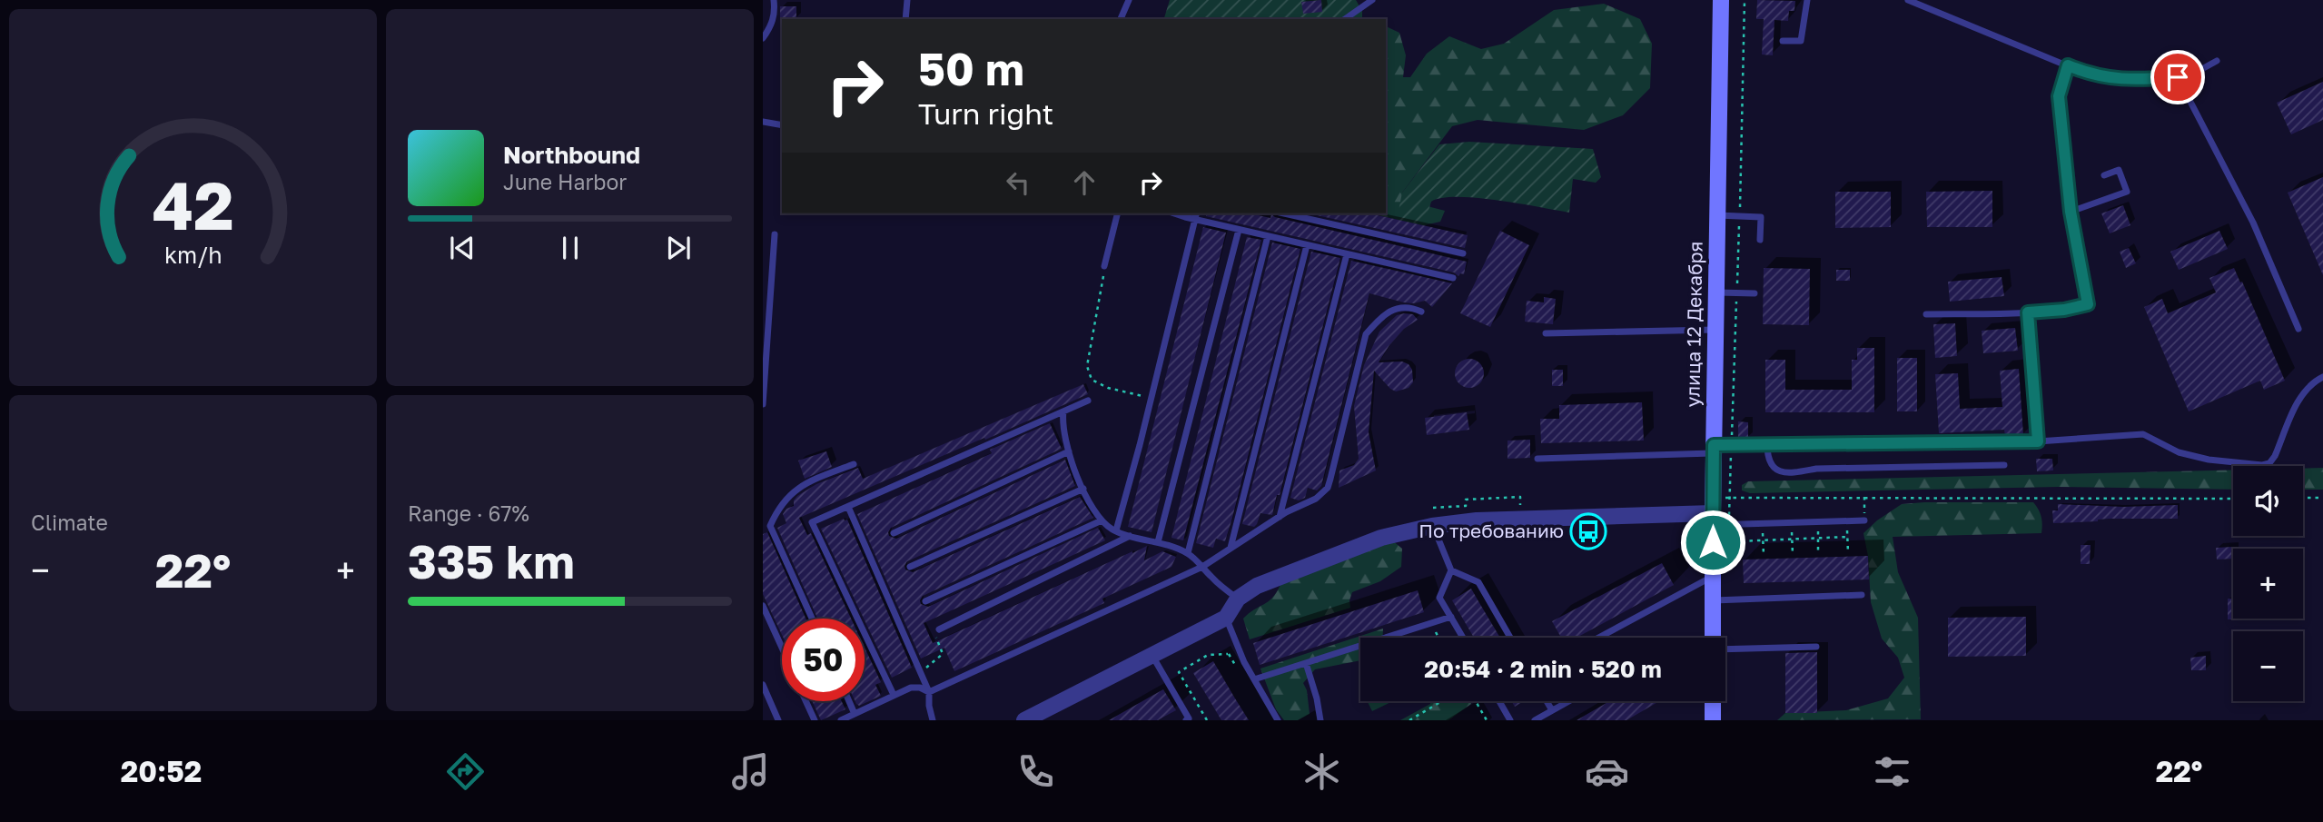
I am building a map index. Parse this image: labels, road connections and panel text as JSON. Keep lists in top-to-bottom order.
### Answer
{
  "streets": {
    "main road": ["улица 12 Декабря"]
  },
  "places": {
    "bus stop": ["По требованию"]
  },
  "page": {
    "turn": ["50 m", "Turn right"],
    "song": ["Northbound", "June Harbor"],
    "tile": [
      "Climate",
      ["Range · 67%", "335 km"]
    ],
    "map_buttons": ["+", "−"],
    "heat": ["−", "22°", "+"],
    "limit": "50",
    "trip": "20:54 · 2 min · 520 m",
    "tabs": ["20:52", "22°"],
    "gauge": ["42", "km/h"]
  }
}
